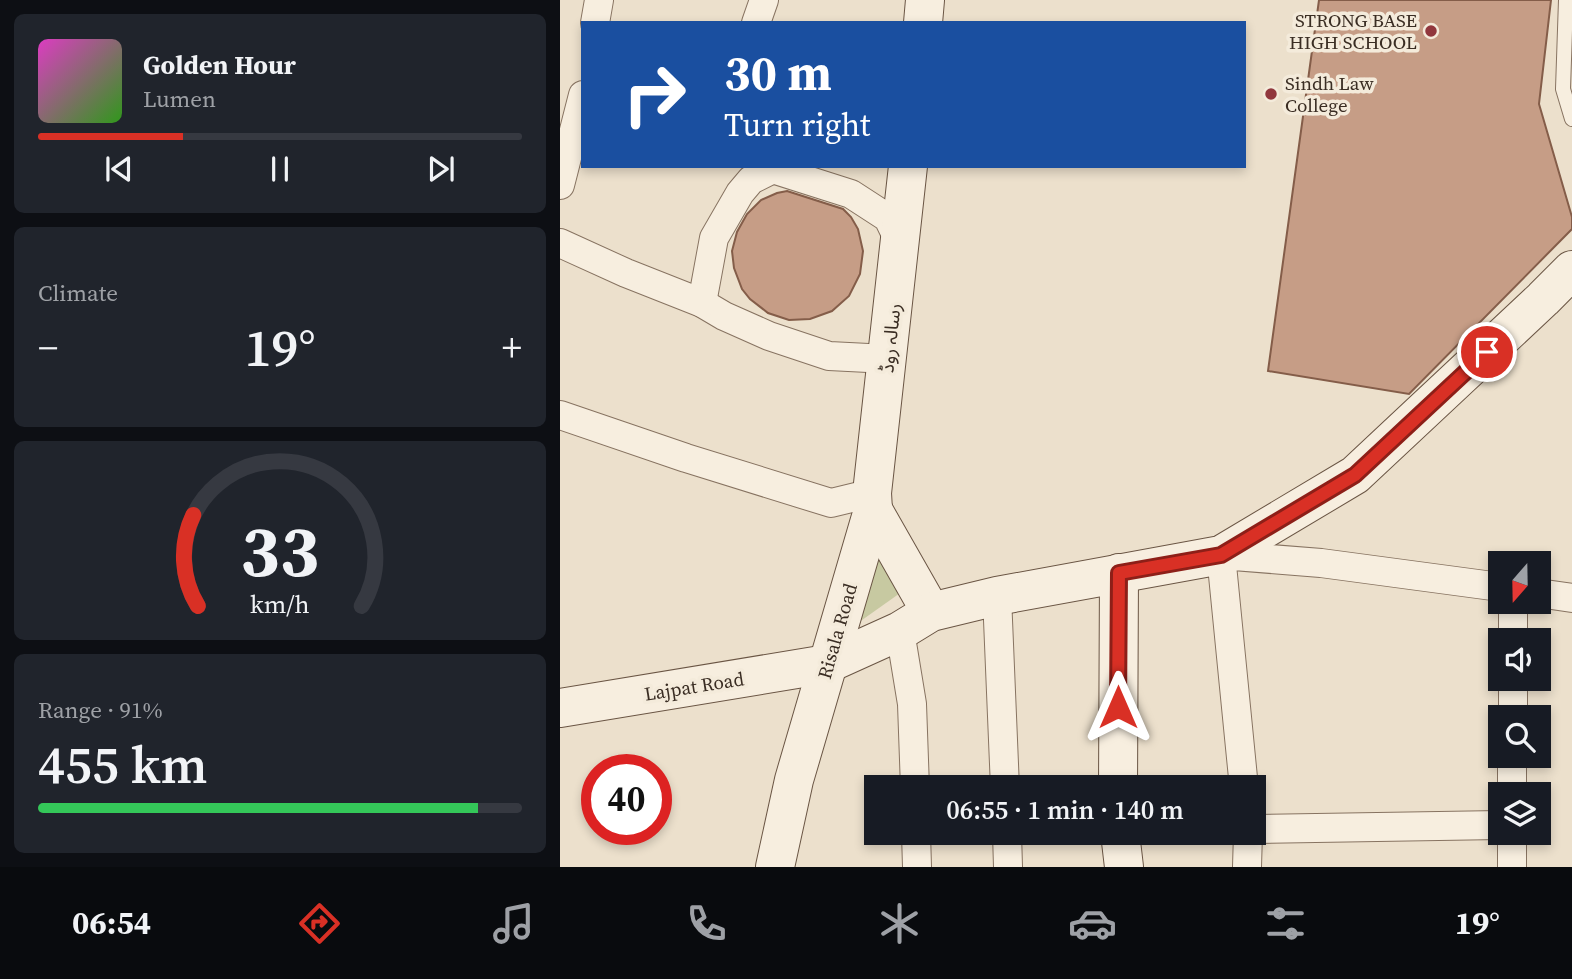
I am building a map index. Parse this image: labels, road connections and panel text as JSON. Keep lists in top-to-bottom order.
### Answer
{
  "streets": {
    "street": ["رسالہ روڈ", "Risala Road", "Lajpat Road"]
  },
  "crossings": [
    ["رسالہ روڈ", "Risala Road"],
    ["Risala Road", "Lajpat Road"]
  ],
  "places": ["STRONG BASE HIGH SCHOOL", "Sindh Law College"],
  "north": "bottom",
  "page": {
    "turn": ["30 m", "Turn right"],
    "song": ["Golden Hour", "Lumen"],
    "tile": [
      "Climate",
      ["Range · 91%", "455 km"]
    ],
    "heat": ["−", "19°", "+"],
    "limit": "40",
    "trip": "06:55 · 1 min · 140 m",
    "tabs": ["06:54", "19°"],
    "gauge": ["33", "km/h"]
  }
}
